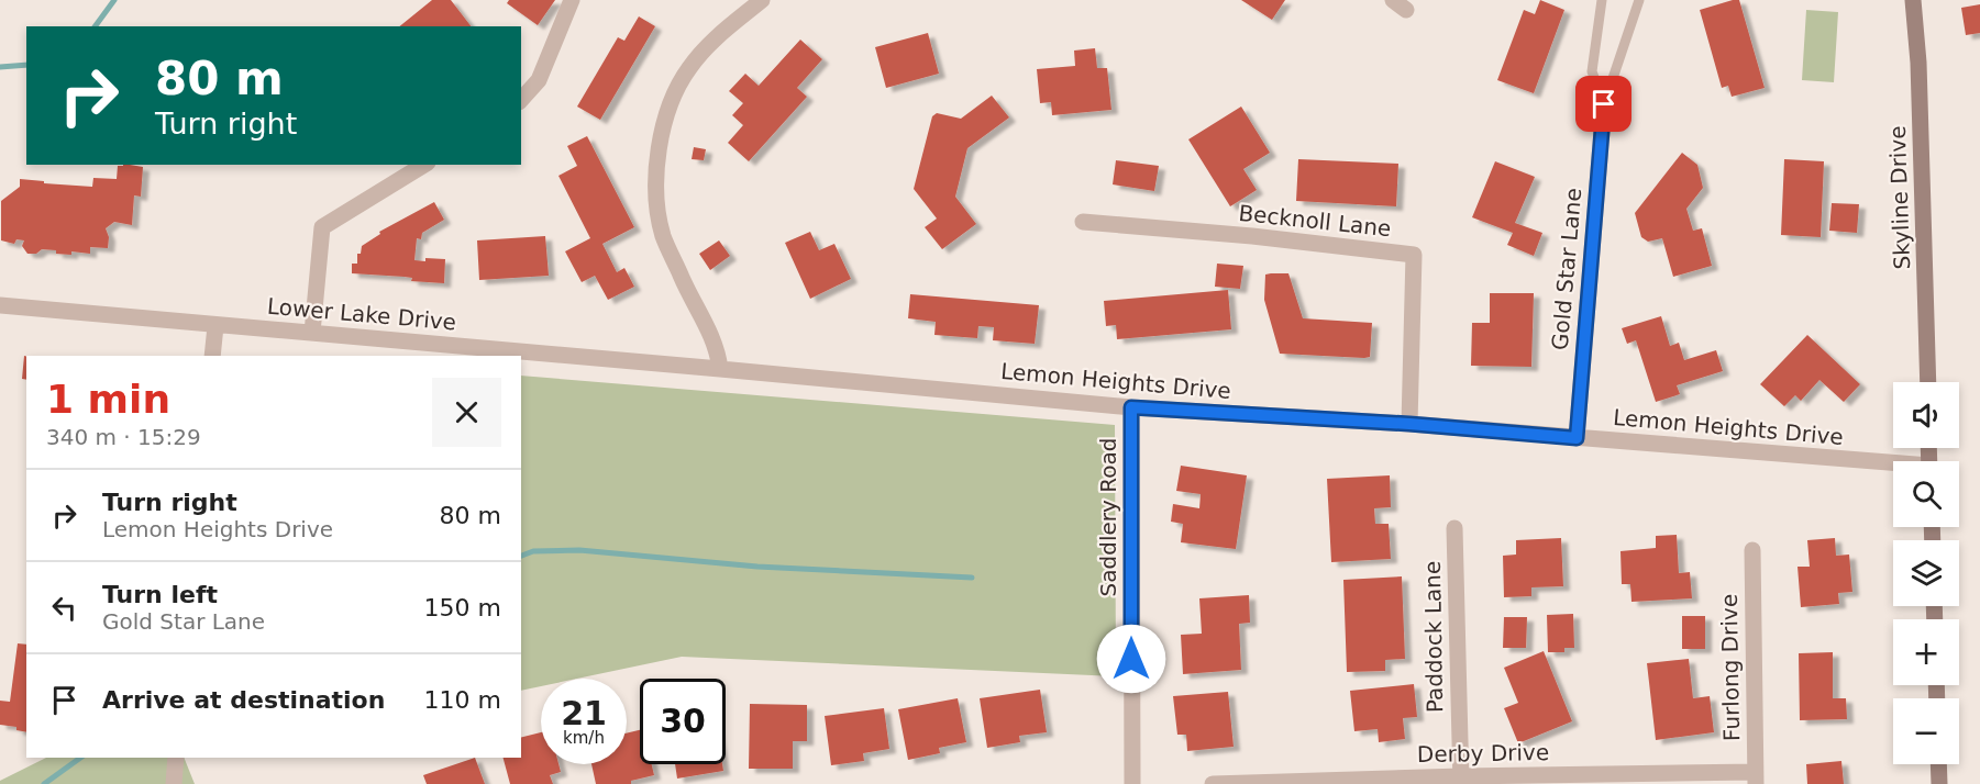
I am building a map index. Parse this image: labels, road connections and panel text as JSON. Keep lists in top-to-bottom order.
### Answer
{
  "streets": {
    "street": [
      "Skyline Drive",
      "Becknoll Lane",
      "Gold Star Lane",
      "Lower Lake Drive",
      "Lemon Heights Drive",
      "Saddlery Road",
      "Paddock Lane",
      "Furlong Drive",
      "Derby Drive"
    ]
  },
  "crossings": [
    ["Becknoll Lane", "Lemon Heights Drive"],
    ["Gold Star Lane", "Lemon Heights Drive"],
    ["Lower Lake Drive", "Lemon Heights Drive"],
    ["Lemon Heights Drive", "Saddlery Road"],
    ["Paddock Lane", "Derby Drive"],
    ["Furlong Drive", "Derby Drive"]
  ],
  "page": {
    "turn": ["80 m", "Turn right"],
    "heading": ["1 min", "340 m · 15:29"],
    "map_buttons": ["+", "−"],
    "list": [
      {
        "name": "Turn right",
        "note": "Lemon Heights Drive",
        "value": "80 m"
      },
      {
        "name": "Turn left",
        "note": "Gold Star Lane",
        "value": "150 m"
      },
      {
        "name": "Arrive at destination",
        "value": "110 m"
      }
    ],
    "speed": "21 km/h",
    "limit": "30"
  }
}
